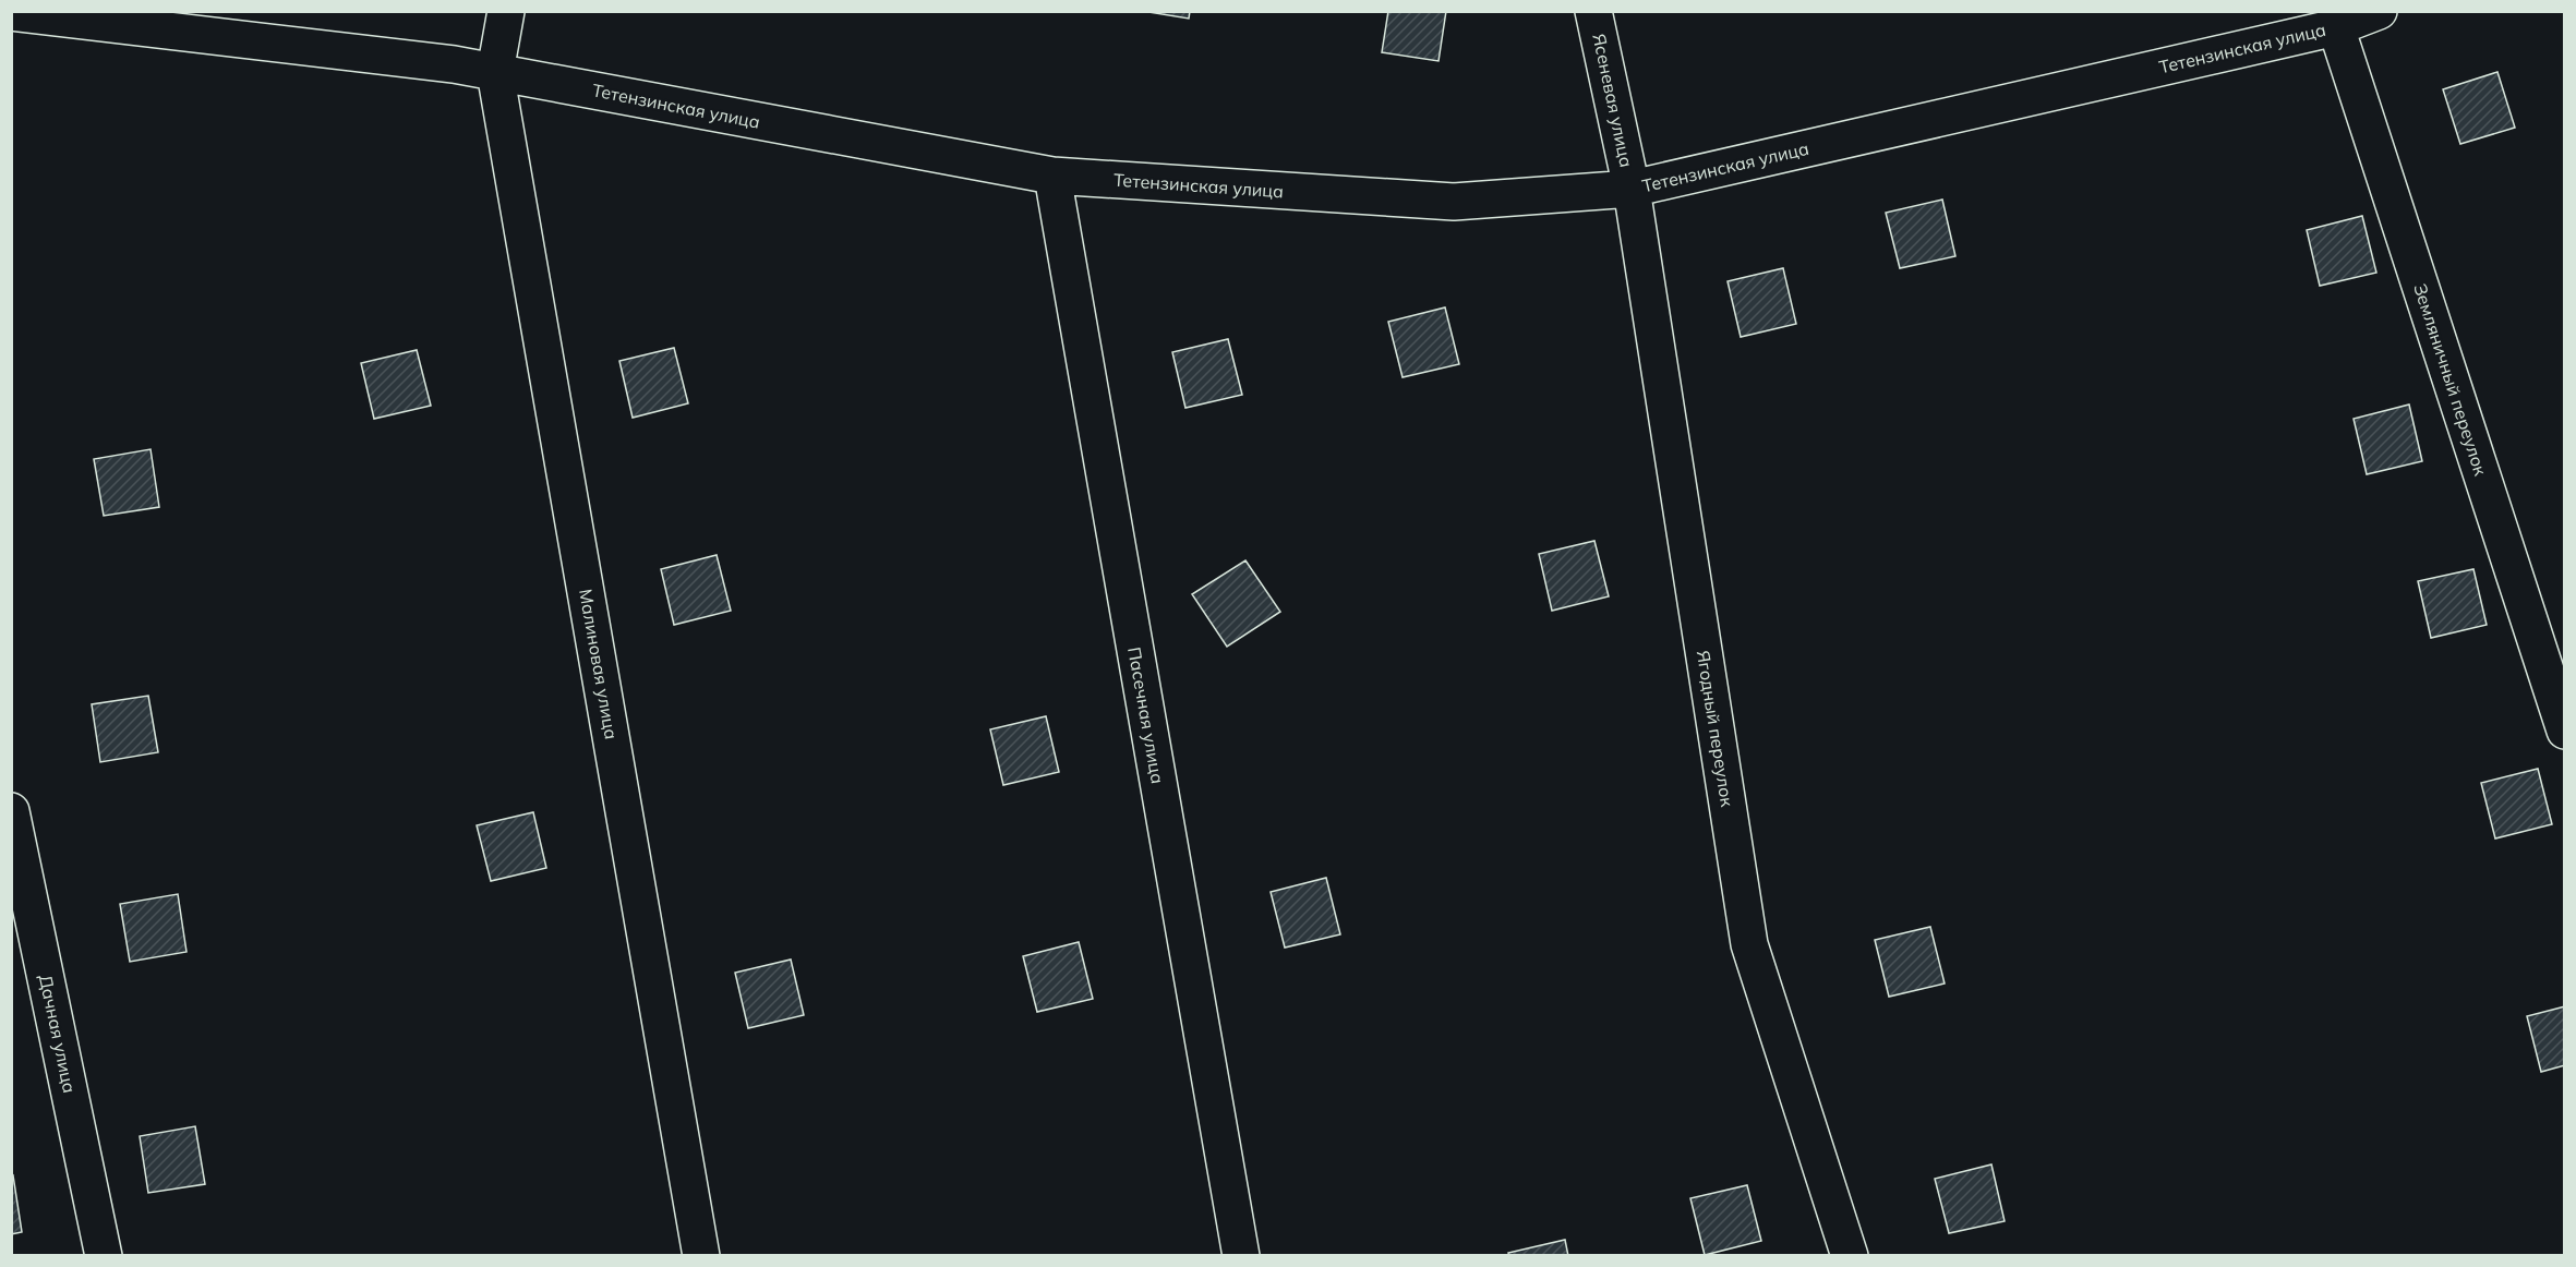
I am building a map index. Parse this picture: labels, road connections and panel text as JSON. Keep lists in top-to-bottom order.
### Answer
{
  "streets": {
    "street": [
      "Тетензинская улица",
      "Ясеневая улица",
      "Земляничный переулок",
      "Малиновая улица",
      "Пасечная улица",
      "Ягодный переулок",
      "Дачная улица"
    ]
  },
  "crossings": [
    ["Тетензинская улица", "Ясеневая улица"],
    ["Тетензинская улица", "Земляничный переулок"],
    ["Тетензинская улица", "Малиновая улица"],
    ["Тетензинская улица", "Пасечная улица"],
    ["Тетензинская улица", "Ягодный переулок"],
    ["Ясеневая улица", "Ягодный переулок"]
  ]
}
